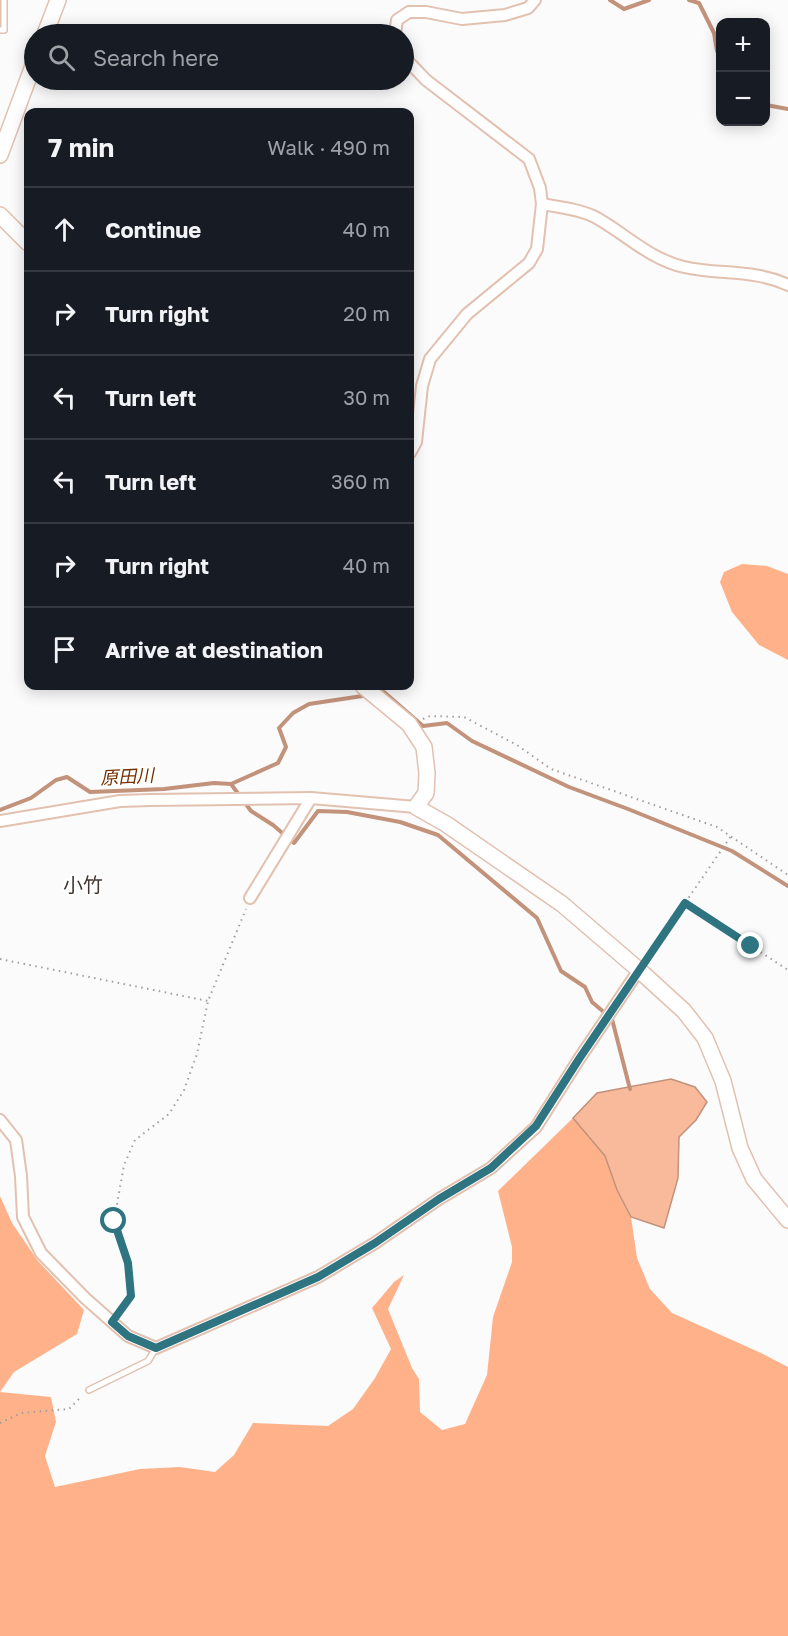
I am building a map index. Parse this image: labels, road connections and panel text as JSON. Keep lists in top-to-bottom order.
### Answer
{
  "districts": ["小竹"],
  "water": ["原田川"],
  "page": {
    "map_buttons": ["+", "−"],
    "search": "Search here",
    "heading": ["7 min", "Walk · 490 m"],
    "list": [
      ["Continue", "40 m"],
      ["Turn right", "20 m"],
      ["Turn left", "30 m"],
      ["Turn left", "360 m"],
      ["Turn right", "40 m"],
      "Arrive at destination"
    ]
  }
}
